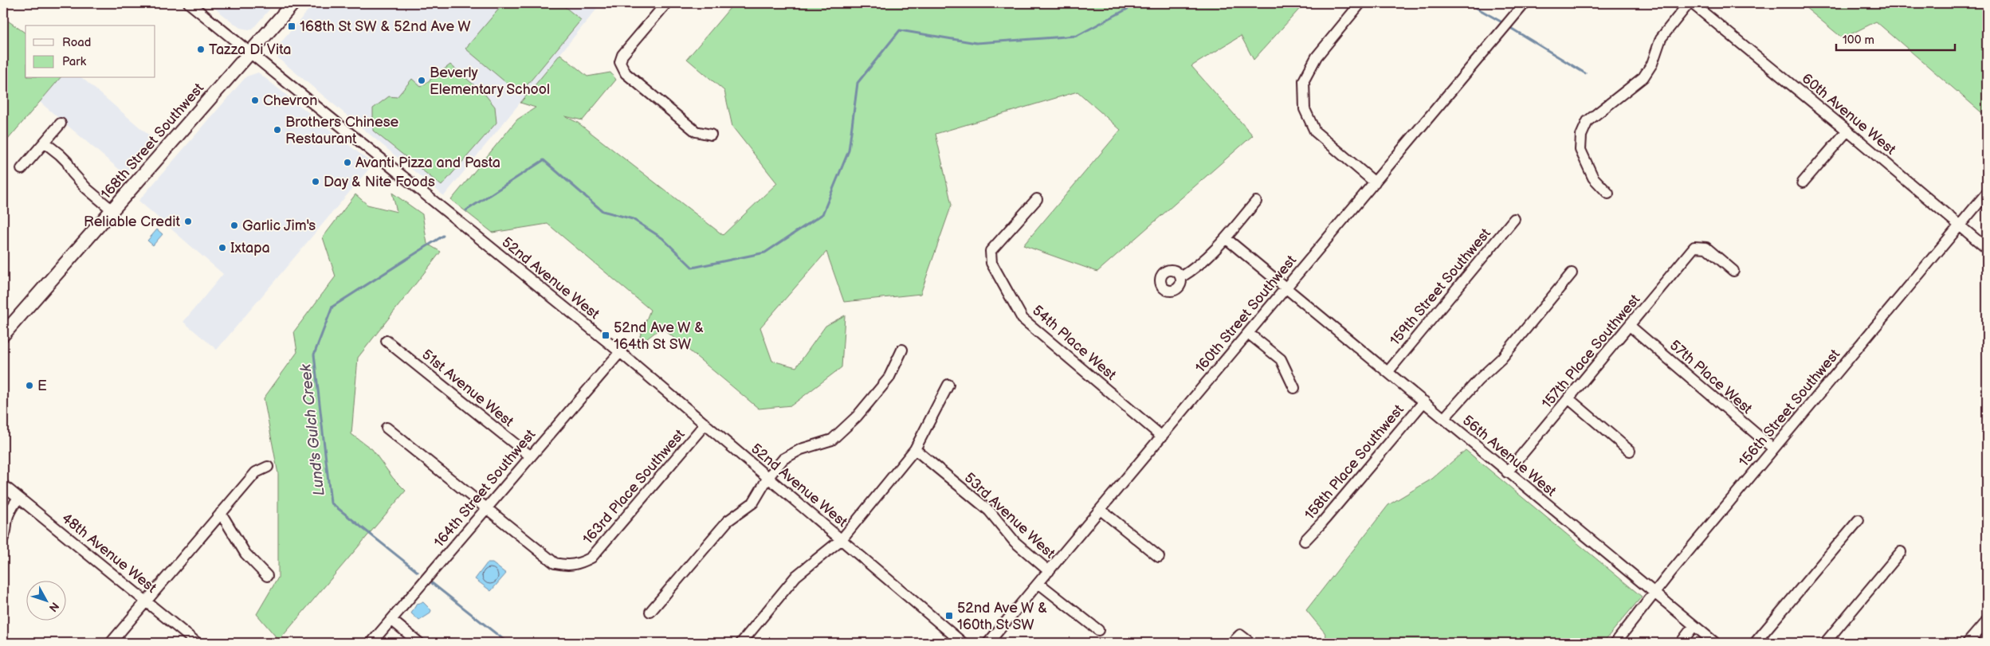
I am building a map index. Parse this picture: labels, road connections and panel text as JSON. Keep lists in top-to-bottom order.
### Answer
{
  "streets": {
    "main road": ["168th Street Southwest"],
    "street": [
      "60th Avenue West",
      "52nd Avenue West",
      "159th Street Southwest",
      "160th Street Southwest",
      "54th Place West",
      "157th Place Southwest",
      "57th Place West",
      "51st Avenue West",
      "156th Street Southwest",
      "56th Avenue West",
      "158th Place Southwest",
      "163rd Place Southwest",
      "164th Street Southwest",
      "53rd Avenue West",
      "48th Avenue West"
    ]
  },
  "crossings": [
    ["60th Avenue West", "156th Street Southwest"],
    ["168th Street Southwest", "52nd Avenue West"],
    ["52nd Avenue West", "163rd Place Southwest"],
    ["52nd Avenue West", "164th Street Southwest"],
    ["159th Street Southwest", "56th Avenue West"],
    ["160th Street Southwest", "54th Place West"],
    ["160th Street Southwest", "56th Avenue West"],
    ["160th Street Southwest", "53rd Avenue West"],
    ["157th Place Southwest", "57th Place West"],
    ["157th Place Southwest", "56th Avenue West"],
    ["57th Place West", "156th Street Southwest"],
    ["51st Avenue West", "164th Street Southwest"],
    ["156th Street Southwest", "56th Avenue West"],
    ["56th Avenue West", "158th Place Southwest"],
    ["163rd Place Southwest", "164th Street Southwest"]
  ],
  "water": ["Lund's Gulch Creek"],
  "places": {
    "transit": ["168th St SW & 52nd Ave W", "52nd Ave W & 164th St SW", "52nd Ave W & 160th St SW"],
    "other": [
      "Tazza Di Vita",
      "Beverly Elementary School",
      "Chevron",
      "Brothers Chinese Restaurant",
      "Avanti Pizza and Pasta",
      "Day & Nite Foods",
      "Reliable Credit",
      "Garlic Jim's",
      "Ixtapa",
      "E"
    ]
  },
  "legend": ["Road", "Park"],
  "scale_bar": "100 m",
  "north": "bottom right"
}
